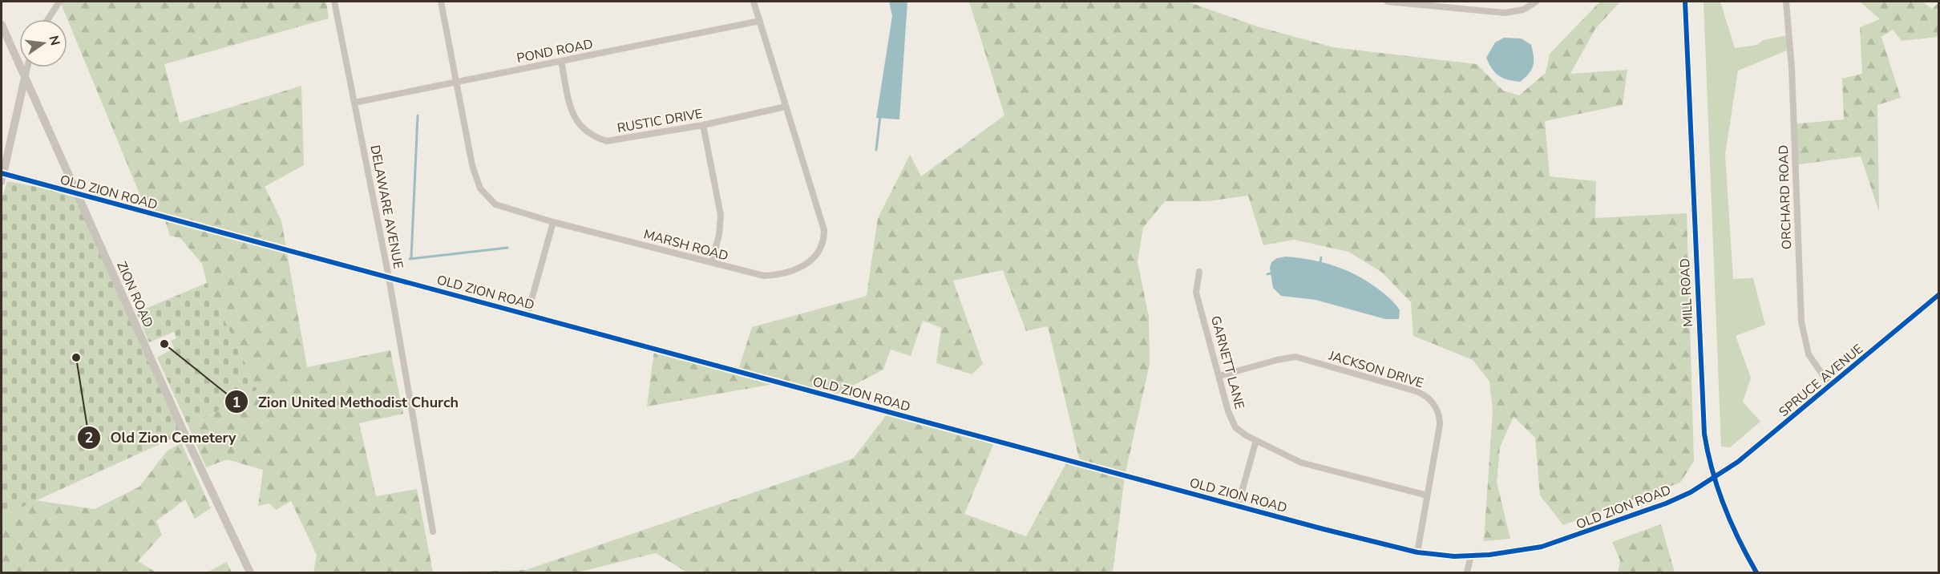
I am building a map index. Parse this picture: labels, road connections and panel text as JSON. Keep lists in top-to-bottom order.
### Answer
{
  "streets": {
    "street": [
      "POND ROAD",
      "RUSTIC DRIVE",
      "OLD ZION ROAD",
      "ORCHARD ROAD",
      "DELAWARE AVENUE",
      "MARSH ROAD",
      "MILL ROAD",
      "ZION ROAD",
      "GARNETT LANE",
      "JACKSON DRIVE",
      "SPRUCE AVENUE"
    ]
  },
  "crossings": [
    ["POND ROAD", "RUSTIC DRIVE"],
    ["POND ROAD", "DELAWARE AVENUE"],
    ["POND ROAD", "MARSH ROAD"],
    ["RUSTIC DRIVE", "MARSH ROAD"],
    ["OLD ZION ROAD", "DELAWARE AVENUE"],
    ["OLD ZION ROAD", "MILL ROAD"],
    ["OLD ZION ROAD", "ZION ROAD"],
    ["OLD ZION ROAD", "JACKSON DRIVE"],
    ["OLD ZION ROAD", "SPRUCE AVENUE"],
    ["ORCHARD ROAD", "SPRUCE AVENUE"],
    ["MILL ROAD", "SPRUCE AVENUE"],
    ["GARNETT LANE", "JACKSON DRIVE"]
  ],
  "places": ["Zion United Methodist Church", "Old Zion Cemetery"],
  "north": "right"
}
